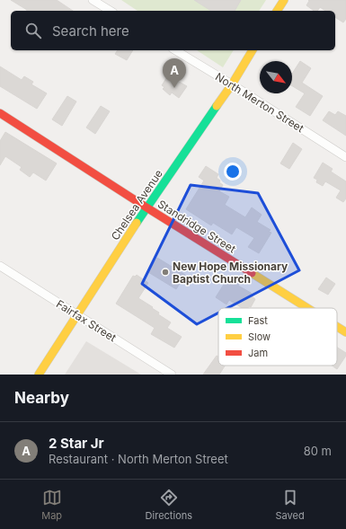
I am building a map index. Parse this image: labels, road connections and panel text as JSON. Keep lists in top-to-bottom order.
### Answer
{
  "streets": {
    "main road": ["Chelsea Avenue", "Standridge Street"],
    "street": ["North Merton Street", "Fairfax Street"]
  },
  "crossings": [
    ["North Merton Street", "Chelsea Avenue"],
    ["Chelsea Avenue", "Standridge Street"],
    ["Chelsea Avenue", "Fairfax Street"]
  ],
  "places": ["New Hope Missionary Baptist Church"],
  "legend": ["Fast", "Slow", "Jam"],
  "north": "bottom right",
  "page": {
    "search": "Search here",
    "pins": "A",
    "heading": "Nearby",
    "list": [
      {
        "mark": "A",
        "name": "2 Star Jr",
        "note": "Restaurant · North Merton Street",
        "value": "80 m"
      }
    ],
    "nav": ["Map", "Directions", "Saved"]
  }
}
